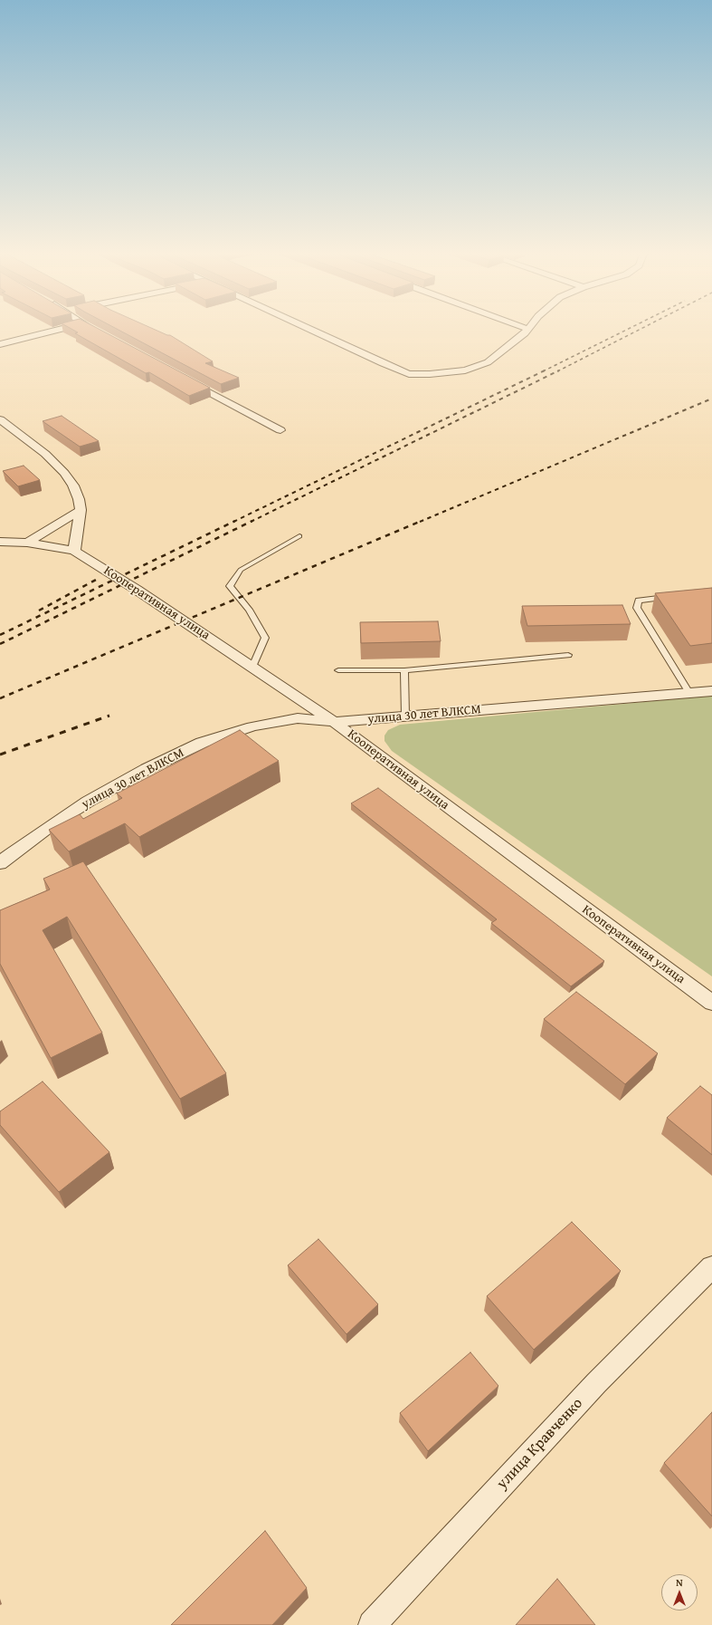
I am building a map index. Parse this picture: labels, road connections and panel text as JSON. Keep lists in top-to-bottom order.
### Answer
{
  "streets": {
    "street": ["Кооперативная улица", "улица 30 лет ВЛКСМ", "улица Кравченко"]
  },
  "crossings": [
    ["Кооперативная улица", "улица 30 лет ВЛКСМ"]
  ],
  "north": "top"
}
